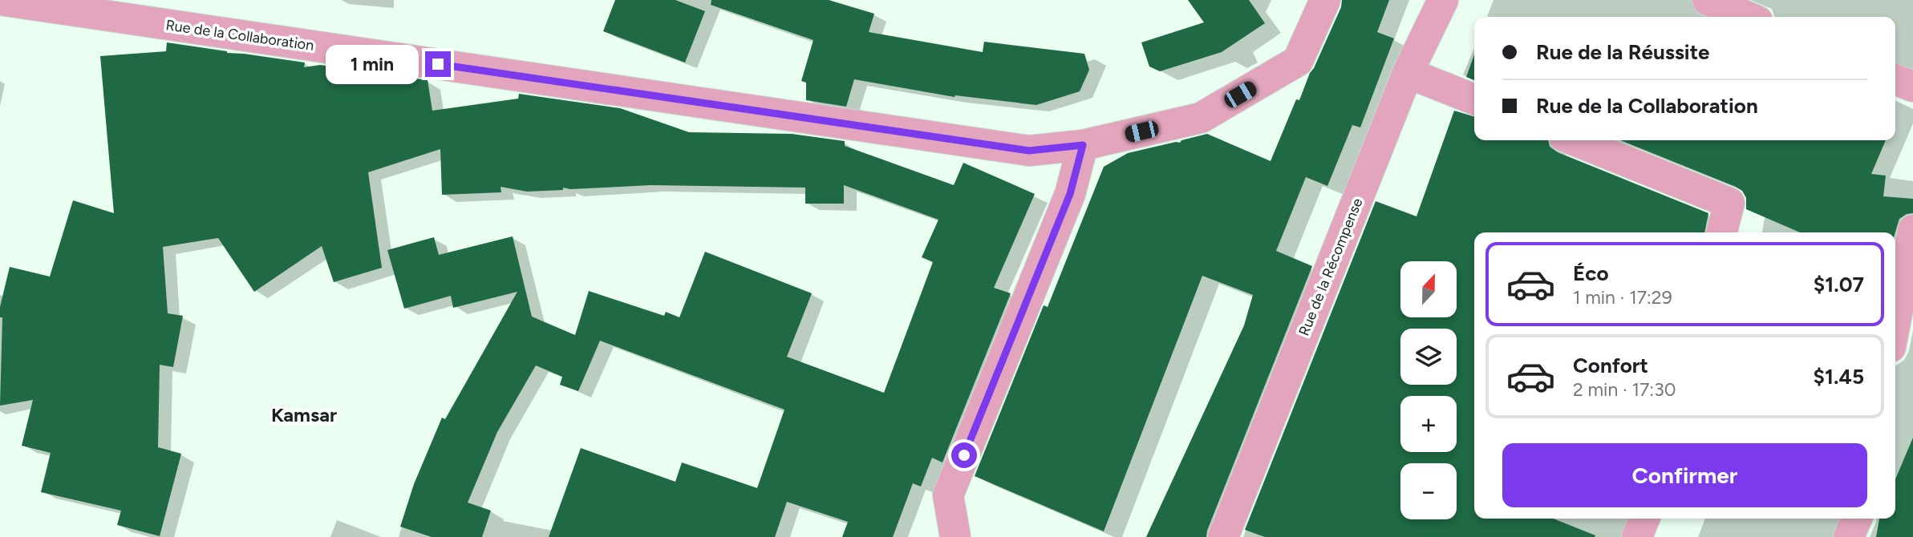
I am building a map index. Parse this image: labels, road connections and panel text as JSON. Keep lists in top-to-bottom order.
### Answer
{
  "streets": {
    "street": ["Rue de la Collaboration", "Rue de la Récompense"]
  },
  "districts": ["Kamsar"],
  "north": "top",
  "page": {
    "banner": ["Rue de la Réussite", "Rue de la Collaboration"],
    "bubble": "1 min",
    "list": [
      {
        "name": "Éco",
        "note": "1 min · 17:29",
        "value": "$1.07"
      },
      {
        "name": "Confort",
        "note": "2 min · 17:30",
        "value": "$1.45"
      }
    ],
    "map_buttons": ["+", "−"],
    "buttons": "Confirmer"
  }
}
